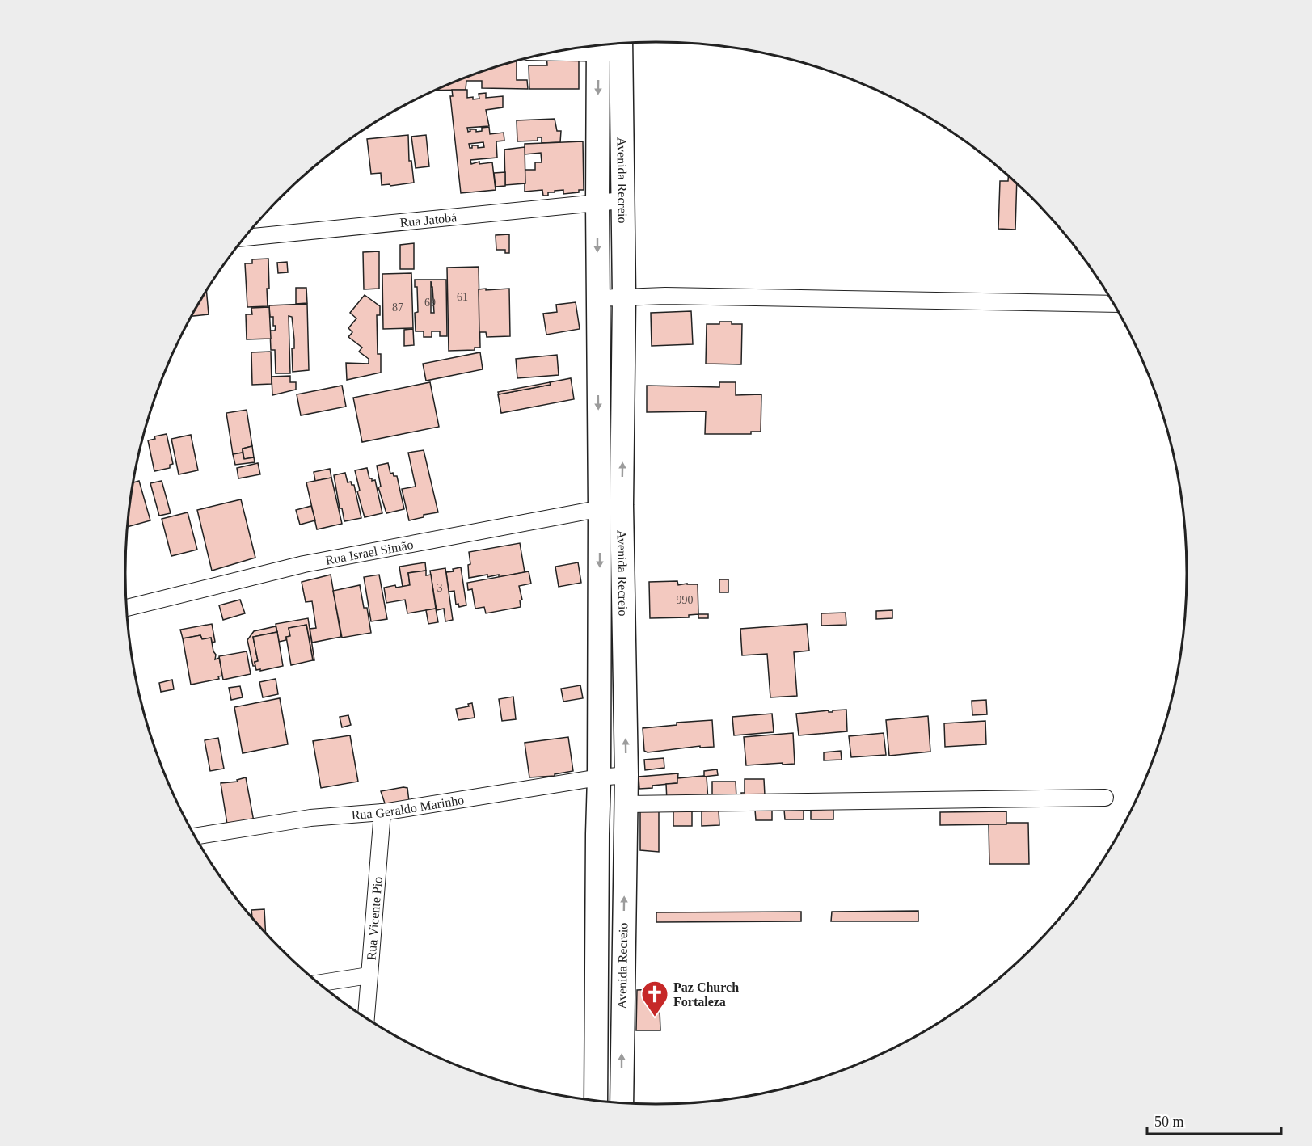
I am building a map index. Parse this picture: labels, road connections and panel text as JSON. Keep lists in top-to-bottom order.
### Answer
{
  "streets": {
    "main road": ["Avenida Recreio"],
    "street": [
      "Rua Jatobá",
      "Rua Israel Simão",
      "Rua Geraldo Marinho",
      "Rua Vicente Pio"
    ]
  },
  "crossings": [
    ["Avenida Recreio", "Rua Jatobá"],
    ["Avenida Recreio", "Rua Israel Simão"],
    ["Avenida Recreio", "Rua Geraldo Marinho"],
    ["Rua Geraldo Marinho", "Rua Vicente Pio"]
  ],
  "places": {
    "church": ["Paz Church Fortaleza"]
  },
  "house_numbers": [
    "61",
    "69",
    "87",
    "3",
    "990"
  ],
  "scale_bar": "50 m"
}
